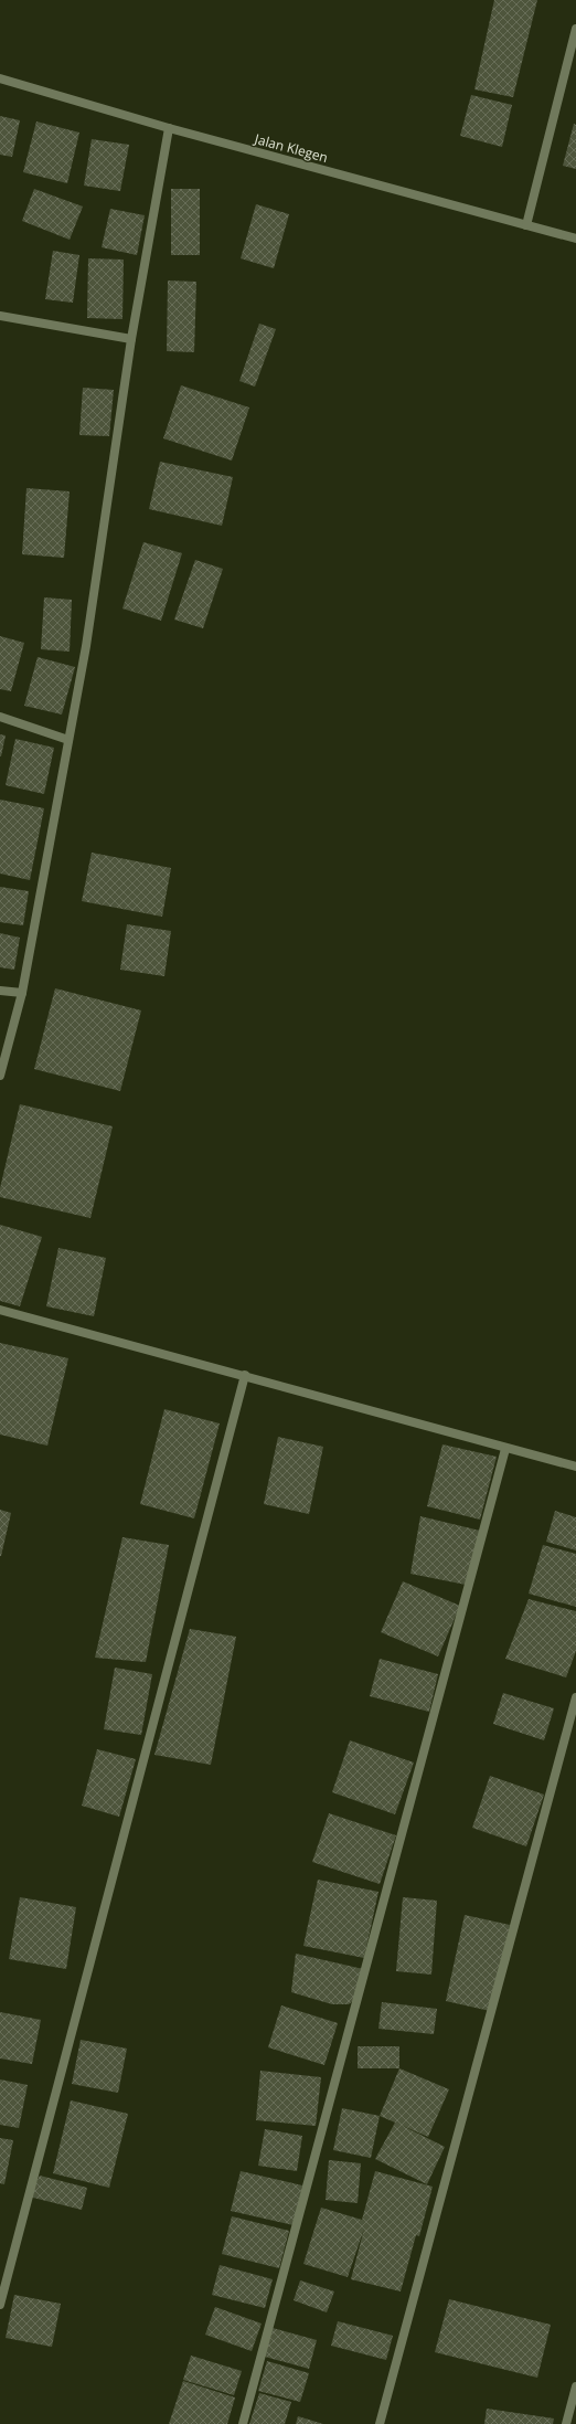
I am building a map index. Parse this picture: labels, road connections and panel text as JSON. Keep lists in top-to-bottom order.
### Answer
{
  "streets": {
    "street": ["Jalan Klegen"]
  }
}
